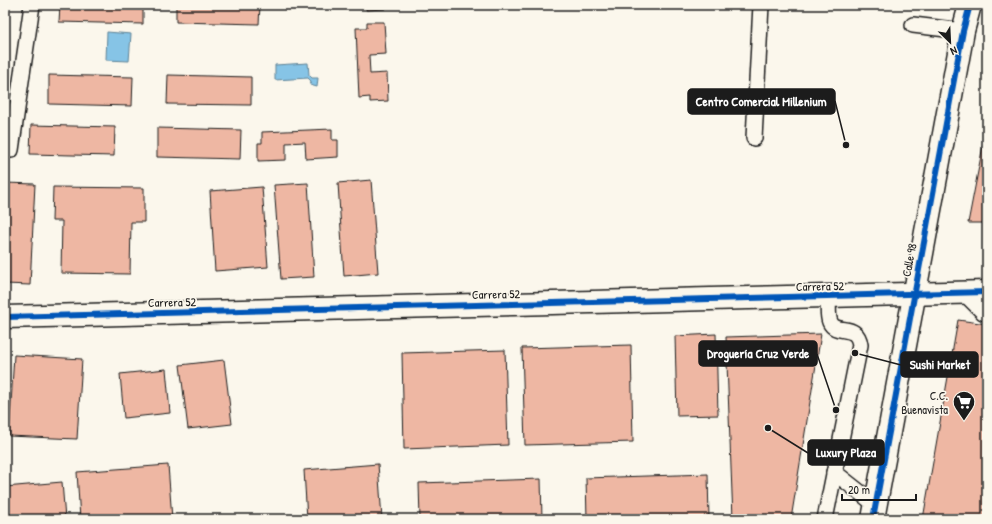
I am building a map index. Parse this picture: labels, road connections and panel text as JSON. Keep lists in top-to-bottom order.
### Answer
{
  "streets": {
    "street": ["Calle 98", "Carrera 52"]
  },
  "crossings": [
    ["Calle 98", "Carrera 52"]
  ],
  "places": {
    "other": [
      "Centro Comercial Millenium",
      "Sushi Market",
      "Droguería Cruz Verde",
      "Luxury Plaza"
    ],
    "supermarket": ["C.C. Buenavista"]
  },
  "scale_bar": "20 m",
  "north": "bottom right"
}
